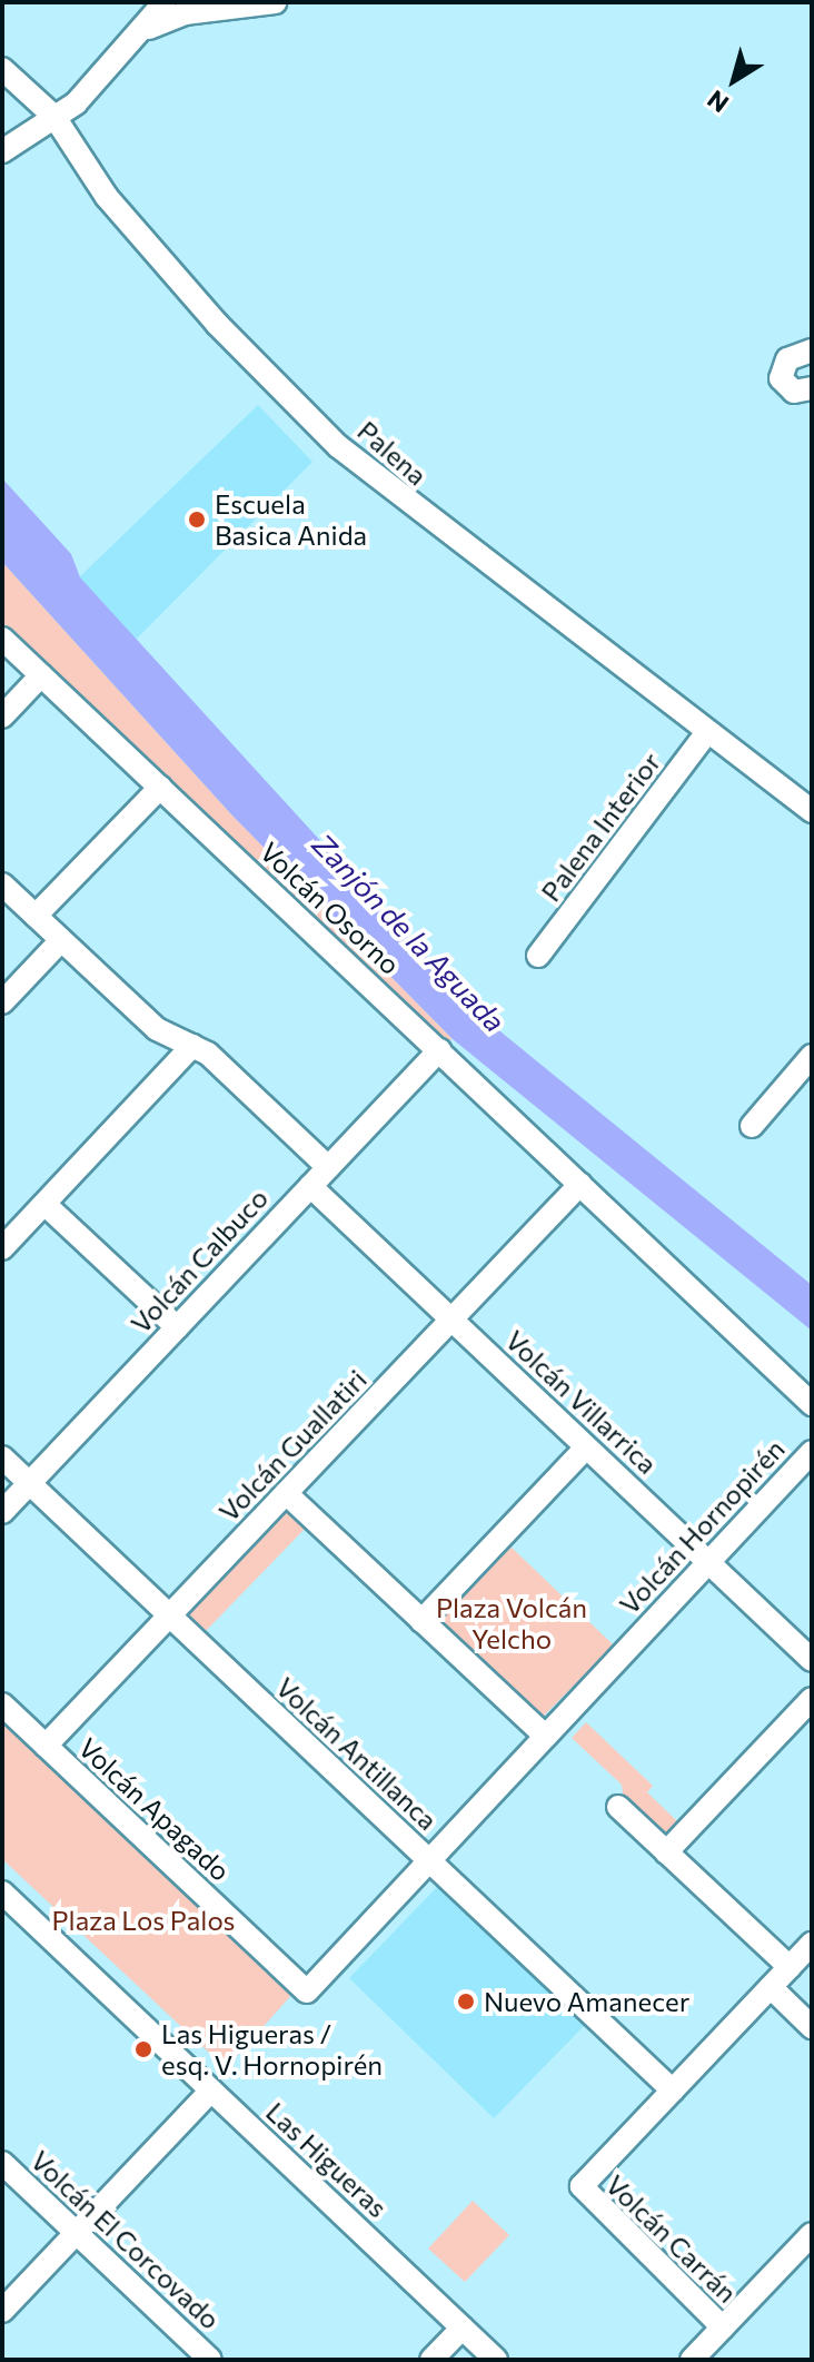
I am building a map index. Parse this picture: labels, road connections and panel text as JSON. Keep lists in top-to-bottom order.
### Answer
{
  "streets": {
    "street": [
      "Palena",
      "Palena Interior",
      "Volcán Osorno",
      "Volcán Calbuco",
      "Volcán Villarrica",
      "Volcán Guallatiri",
      "Volcán Hornopirén",
      "Volcán Antillanca",
      "Volcán Apagado",
      "Las Higueras",
      "Volcán Carrán",
      "Volcán El Corcovado"
    ]
  },
  "crossings": [
    ["Palena", "Palena Interior"],
    ["Volcán Osorno", "Volcán Calbuco"],
    ["Volcán Osorno", "Volcán Guallatiri"],
    ["Volcán Calbuco", "Volcán Villarrica"],
    ["Volcán Calbuco", "Volcán Antillanca"],
    ["Volcán Villarrica", "Volcán Guallatiri"],
    ["Volcán Villarrica", "Volcán Hornopirén"],
    ["Volcán Guallatiri", "Volcán Antillanca"],
    ["Volcán Guallatiri", "Volcán Apagado"],
    ["Volcán Hornopirén", "Volcán Antillanca"],
    ["Volcán Hornopirén", "Volcán Apagado"],
    ["Volcán Antillanca", "Volcán Carrán"]
  ],
  "water": ["Zanjón de la Aguada"],
  "parks": ["Plaza Volcán Yelcho", "Plaza Los Palos"],
  "places": ["Escuela Basica Anida", "Nuevo Amanecer", "Las Higueras / esq. V. Hornopirén"],
  "north": "bottom left"
}
